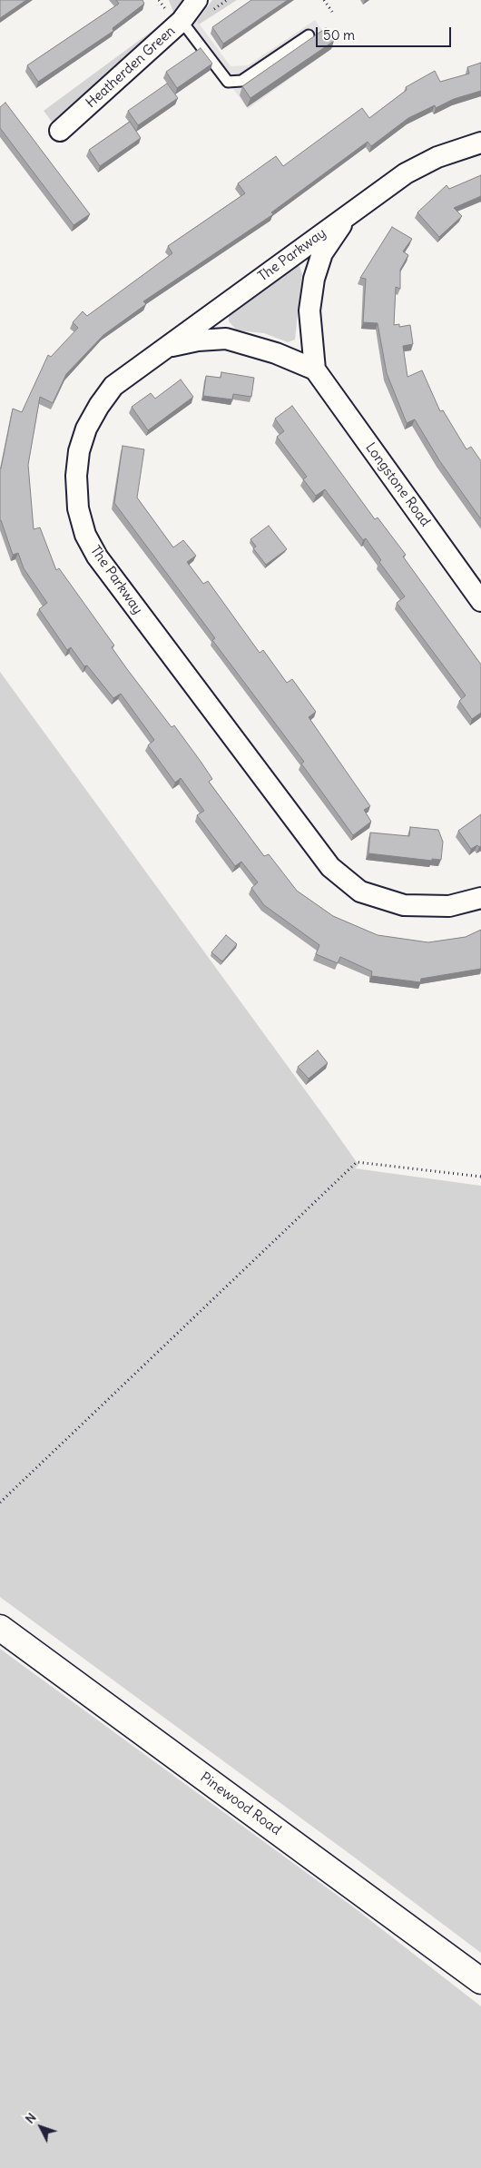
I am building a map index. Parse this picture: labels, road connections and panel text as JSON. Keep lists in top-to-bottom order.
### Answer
{
  "streets": {
    "street": [
      "Heatherden Green",
      "The Parkway",
      "Longstone Road",
      "Pinewood Road"
    ]
  },
  "scale_bar": "50 m",
  "north": "top left"
}
